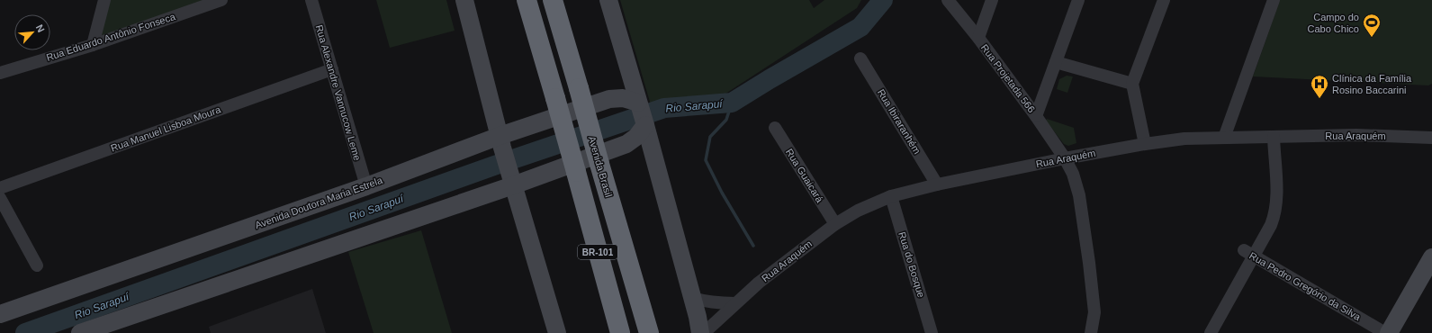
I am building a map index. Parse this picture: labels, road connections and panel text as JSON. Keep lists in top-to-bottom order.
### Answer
{
  "streets": {
    "highway": ["Avenida Brasil", "BR-101"],
    "street": [
      "Rua Eduardo Antônio Fonseca",
      "Rua Projetada 566",
      "Rua Alexandre Vannucow Leme",
      "Rua Ibiraranhém",
      "Rua Manuel Lisboa Moura",
      "Rua Araquém",
      "Rua Guaicará",
      "Avenida Doutora Maria Estrela",
      "Rua do Bosque",
      "Rua Pedro Gregório da Silva"
    ]
  },
  "crossings": [
    ["Rua Projetada 566", "Rua Araquém"],
    ["Rua Alexandre Vannucow Leme", "Rua Manuel Lisboa Moura"],
    ["Rua Alexandre Vannucow Leme", "Avenida Doutora Maria Estrela"],
    ["Rua Ibiraranhém", "Rua Araquém"],
    ["Rua Araquém", "Rua Guaicará"],
    ["Rua Araquém", "Rua do Bosque"]
  ],
  "water": ["Rio Sarapuí"],
  "places": {
    "sports": ["Campo do Cabo Chico"],
    "hospital": ["Clínica da Família Rosino Baccarini"]
  },
  "north": "top right"
}
